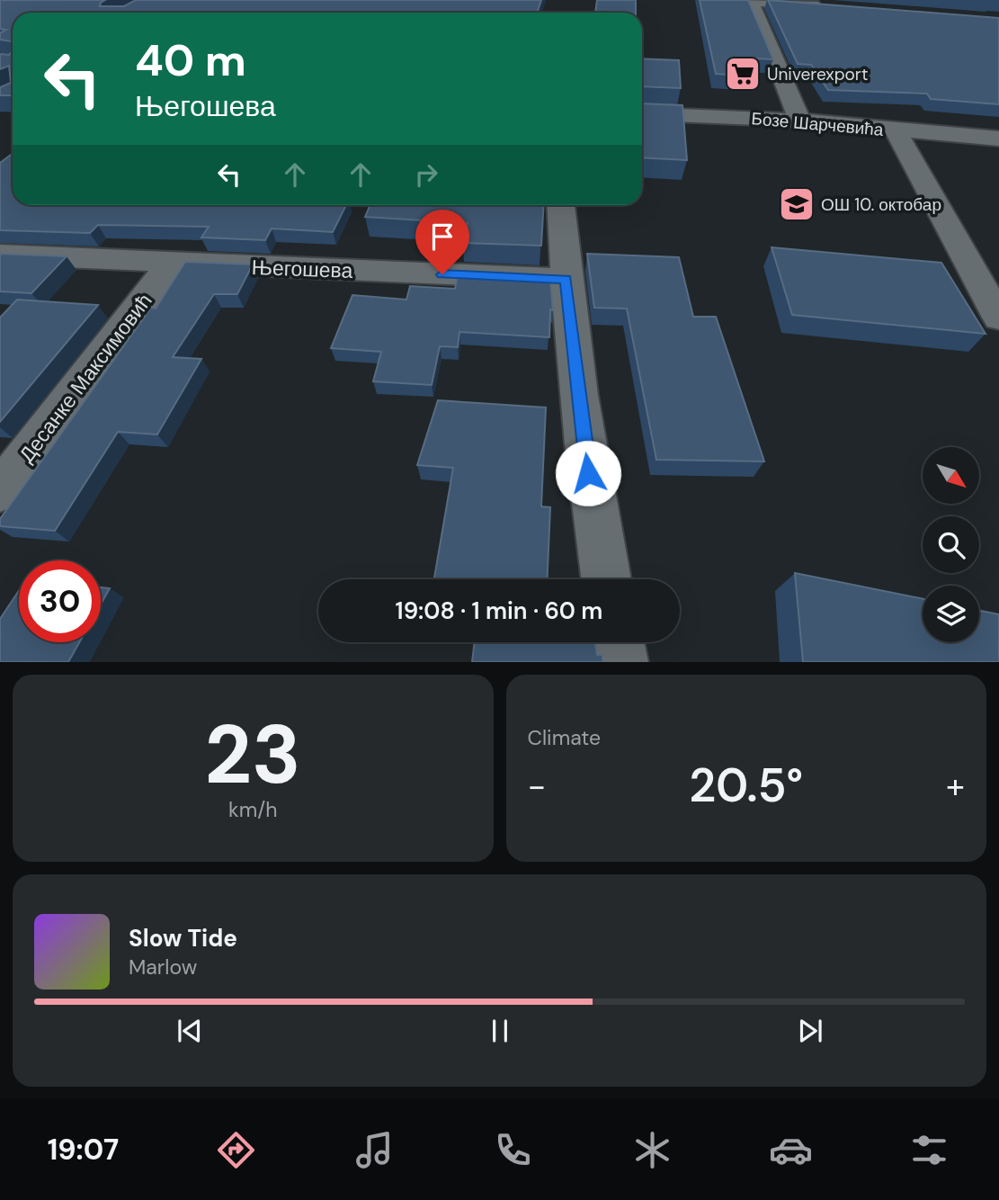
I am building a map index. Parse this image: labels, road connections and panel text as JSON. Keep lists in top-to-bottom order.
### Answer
{
  "streets": {
    "street": ["Бозе Шарчевића", "Његошева", "Десанке Максимовић"]
  },
  "crossings": [
    ["Његошева", "Десанке Максимовић"]
  ],
  "places": {
    "supermarket": ["Univerexport"],
    "school or university": ["ОШ 10. октобар"]
  },
  "north": "bottom right",
  "page": {
    "turn": ["40 m", "Његошева"],
    "limit": "30",
    "trip": "19:08 · 1 min · 60 m",
    "tile": [
      ["23", "km/h"],
      "Climate"
    ],
    "heat": ["−", "20.5°", "+"],
    "song": ["Slow Tide", "Marlow"],
    "tabs": "19:07"
  }
}
